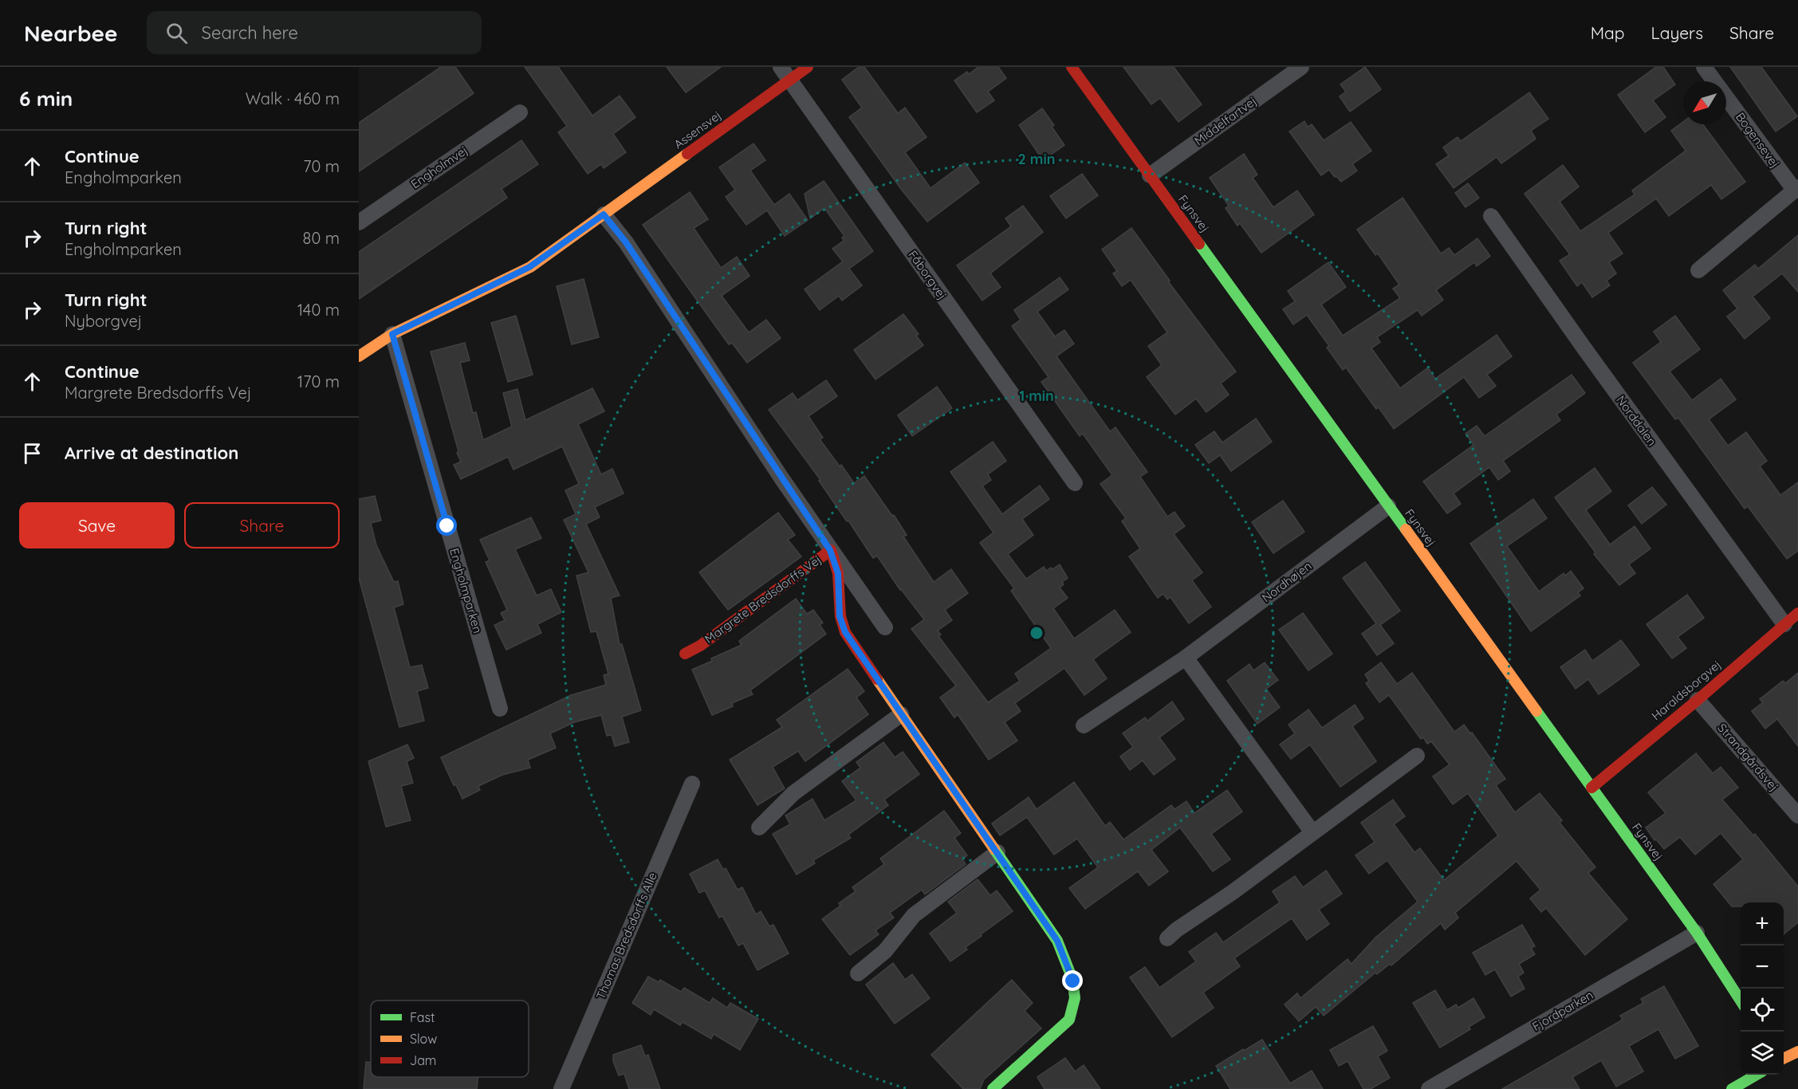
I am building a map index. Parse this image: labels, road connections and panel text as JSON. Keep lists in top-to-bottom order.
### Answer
{
  "streets": {
    "street": [
      "Middelfartvej",
      "Assensvej",
      "Bogensevej",
      "Engholmvej",
      "Fynsvej",
      "Fåborgvej",
      "Norddalen",
      "Nordhøjen",
      "Engholmparken",
      "Margrete Bredsdorffs Vej",
      "Haraldsborgvej",
      "Strandgårdsvej",
      "Thomas Bredsdorffs Alle",
      "Fjordparken"
    ]
  },
  "crossings": [
    ["Middelfartvej", "Fynsvej"],
    ["Assensvej", "Fåborgvej"],
    ["Fynsvej", "Nordhøjen"],
    ["Fynsvej", "Haraldsborgvej"],
    ["Fynsvej", "Fjordparken"],
    ["Norddalen", "Haraldsborgvej"],
    ["Haraldsborgvej", "Strandgårdsvej"]
  ],
  "legend": ["Fast", "Slow", "Jam"],
  "north": "bottom left",
  "page": {
    "header": "Nearbee",
    "search": "Search here",
    "nav": ["Map", "Layers", "Share"],
    "heading": ["6 min", "Walk · 460 m"],
    "list": [
      ["Continue", "Engholmparken", "70 m"],
      ["Turn right", "Engholmparken", "80 m"],
      ["Turn right", "Nyborgvej", "140 m"],
      ["Continue", "Margrete Bredsdorffs Vej", "170 m"],
      "Arrive at destination"
    ],
    "buttons": ["Save", "Share"],
    "map_buttons": ["+", "−"]
  },
  "rings": ["2 min", "1 min"]
}
